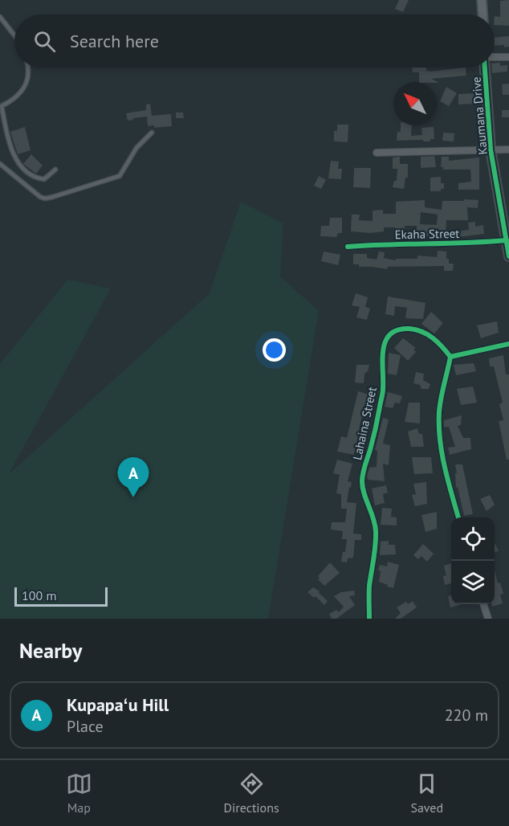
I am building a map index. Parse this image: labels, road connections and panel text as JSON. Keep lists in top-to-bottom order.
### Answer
{
  "streets": {
    "street": ["Kaumana Drive", "Ekaha Street", "Lahaina Street"]
  },
  "crossings": [
    ["Kaumana Drive", "Ekaha Street"]
  ],
  "scale_bar": "100 m",
  "north": "top left",
  "page": {
    "search": "Search here",
    "pins": "A",
    "scale": "100 m",
    "heading": "Nearby",
    "list": [
      {
        "mark": "A",
        "name": "Kupapaʻu Hill",
        "note": "Place",
        "value": "220 m"
      }
    ],
    "nav": ["Map", "Directions", "Saved"]
  }
}
